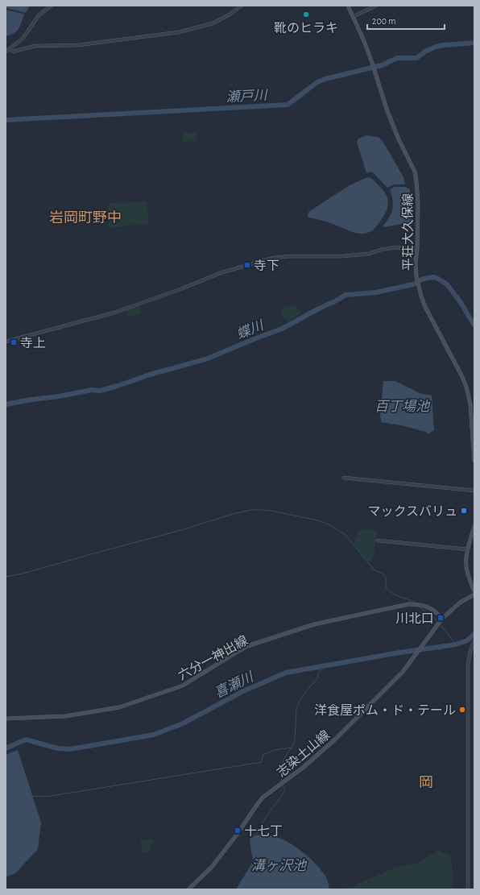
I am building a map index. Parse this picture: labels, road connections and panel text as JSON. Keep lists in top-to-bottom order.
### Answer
{
  "streets": {
    "main road": ["平荘大久保線", "六分一神出線", "志染土山線"]
  },
  "crossings": [
    ["六分一神出線", "志染土山線"]
  ],
  "districts": ["岩岡町野中", "岡"],
  "water": [
    "瀬戸川",
    "蝶川",
    "百丁場池",
    "喜瀬川",
    "溝ヶ沢池"
  ],
  "places": {
    "other": ["靴のヒラキ", "マックスバリュ", "洋食屋ポム・ド・テール"],
    "transit": [
      "寺下",
      "寺上",
      "川北口",
      "十七丁"
    ]
  },
  "scale_bar": "200 m"
}
